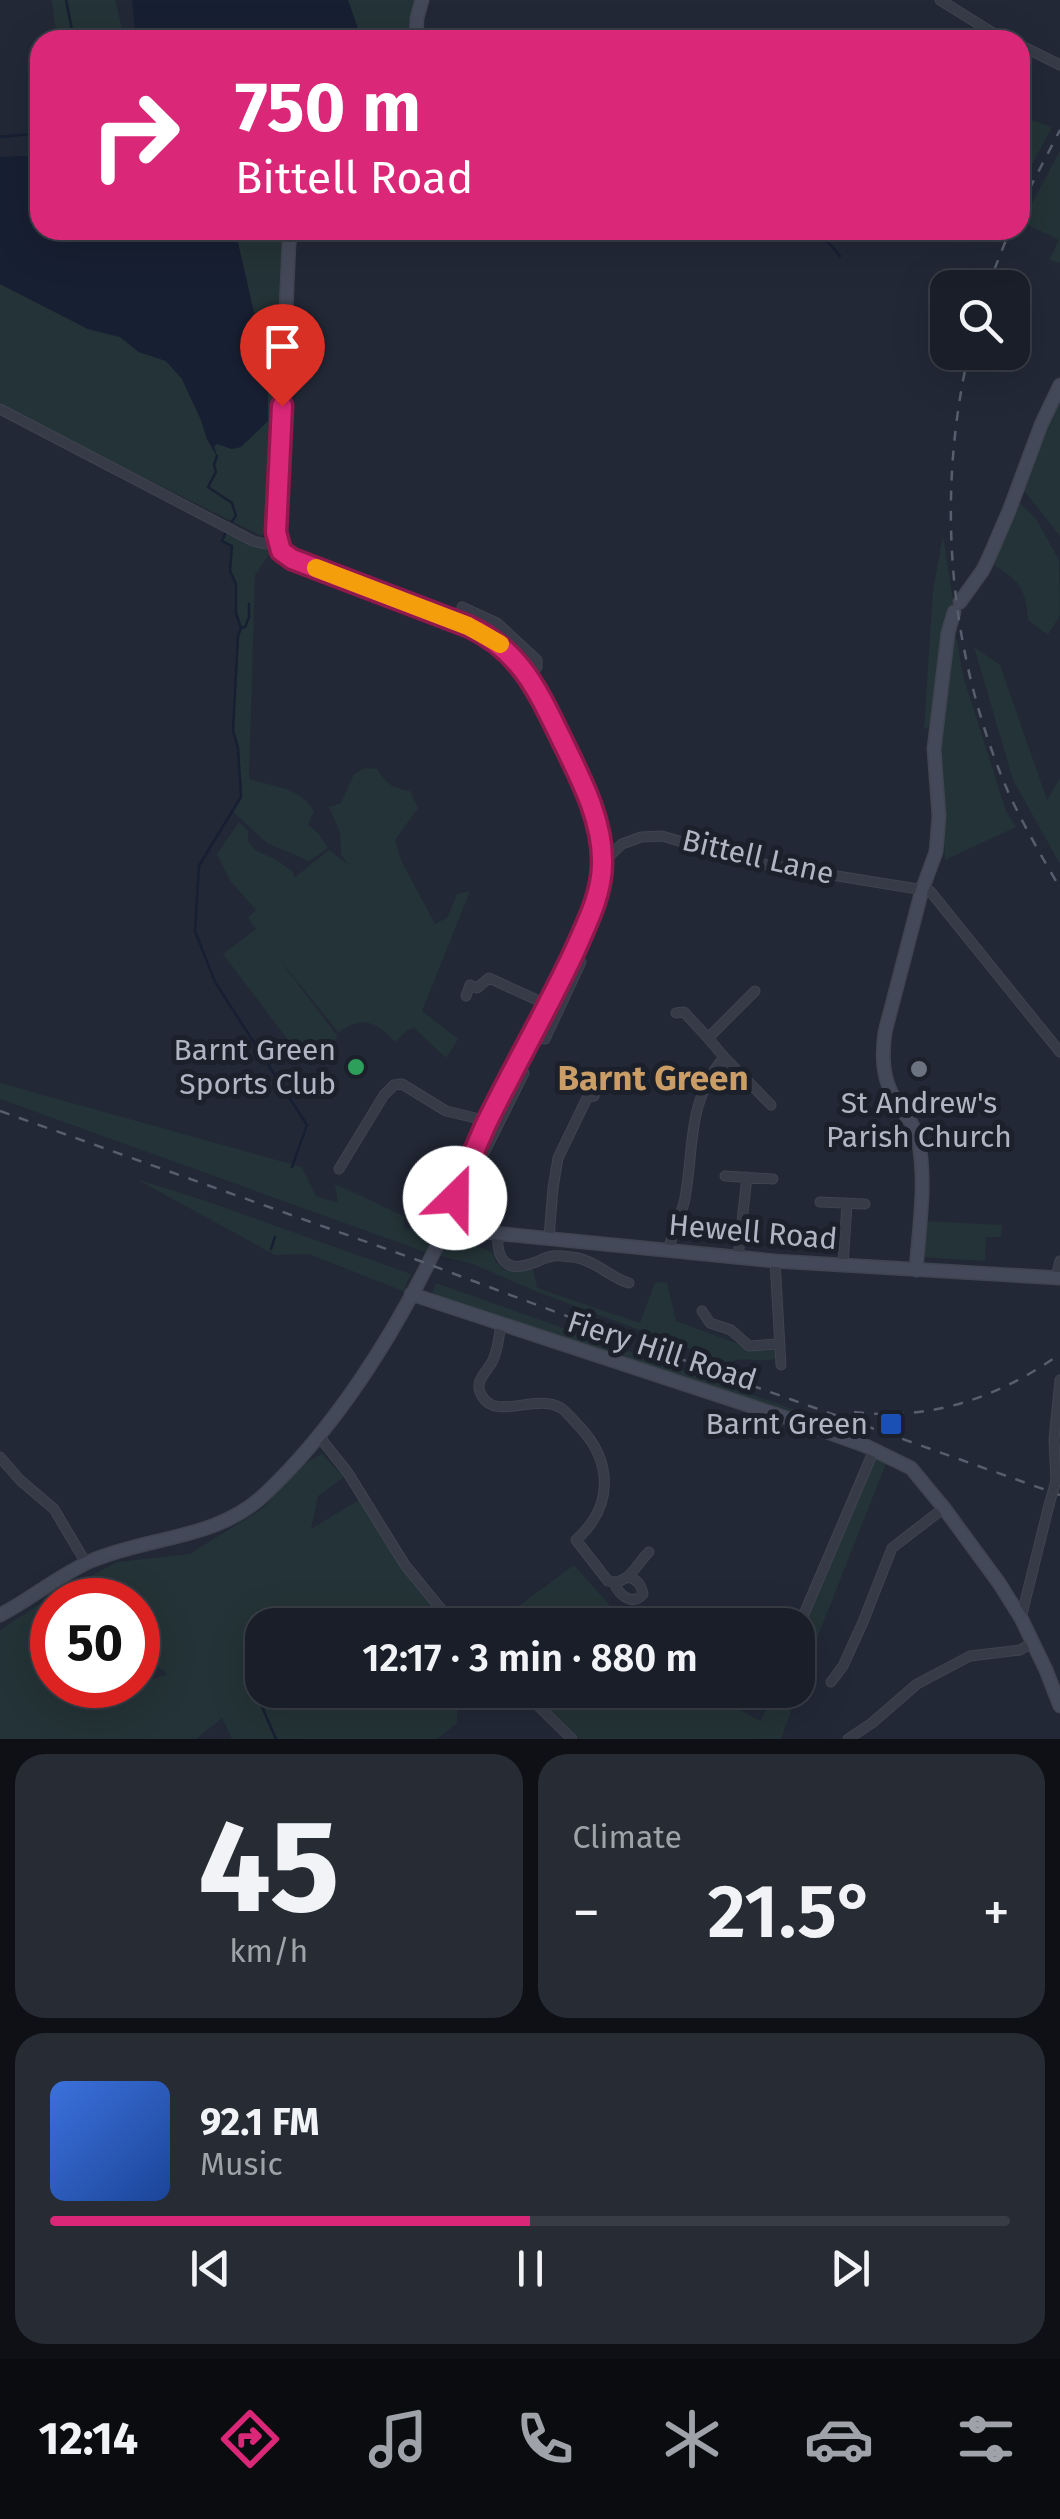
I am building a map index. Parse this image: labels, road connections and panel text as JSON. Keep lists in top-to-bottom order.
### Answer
{
  "streets": {
    "street": ["Bittell Lane", "Hewell Road", "Fiery Hill Road"]
  },
  "districts": ["Barnt Green"],
  "places": {
    "other": ["Barnt Green Sports Club", "St Andrew's Parish Church"],
    "transit": ["Barnt Green"]
  },
  "page": {
    "turn": ["750 m", "Bittell Road"],
    "limit": "50",
    "trip": "12:17 · 3 min · 880 m",
    "tile": [
      ["45", "km/h"],
      "Climate"
    ],
    "heat": ["−", "21.5°", "+"],
    "song": ["92.1 FM", "Music"],
    "tabs": "12:14"
  }
}
